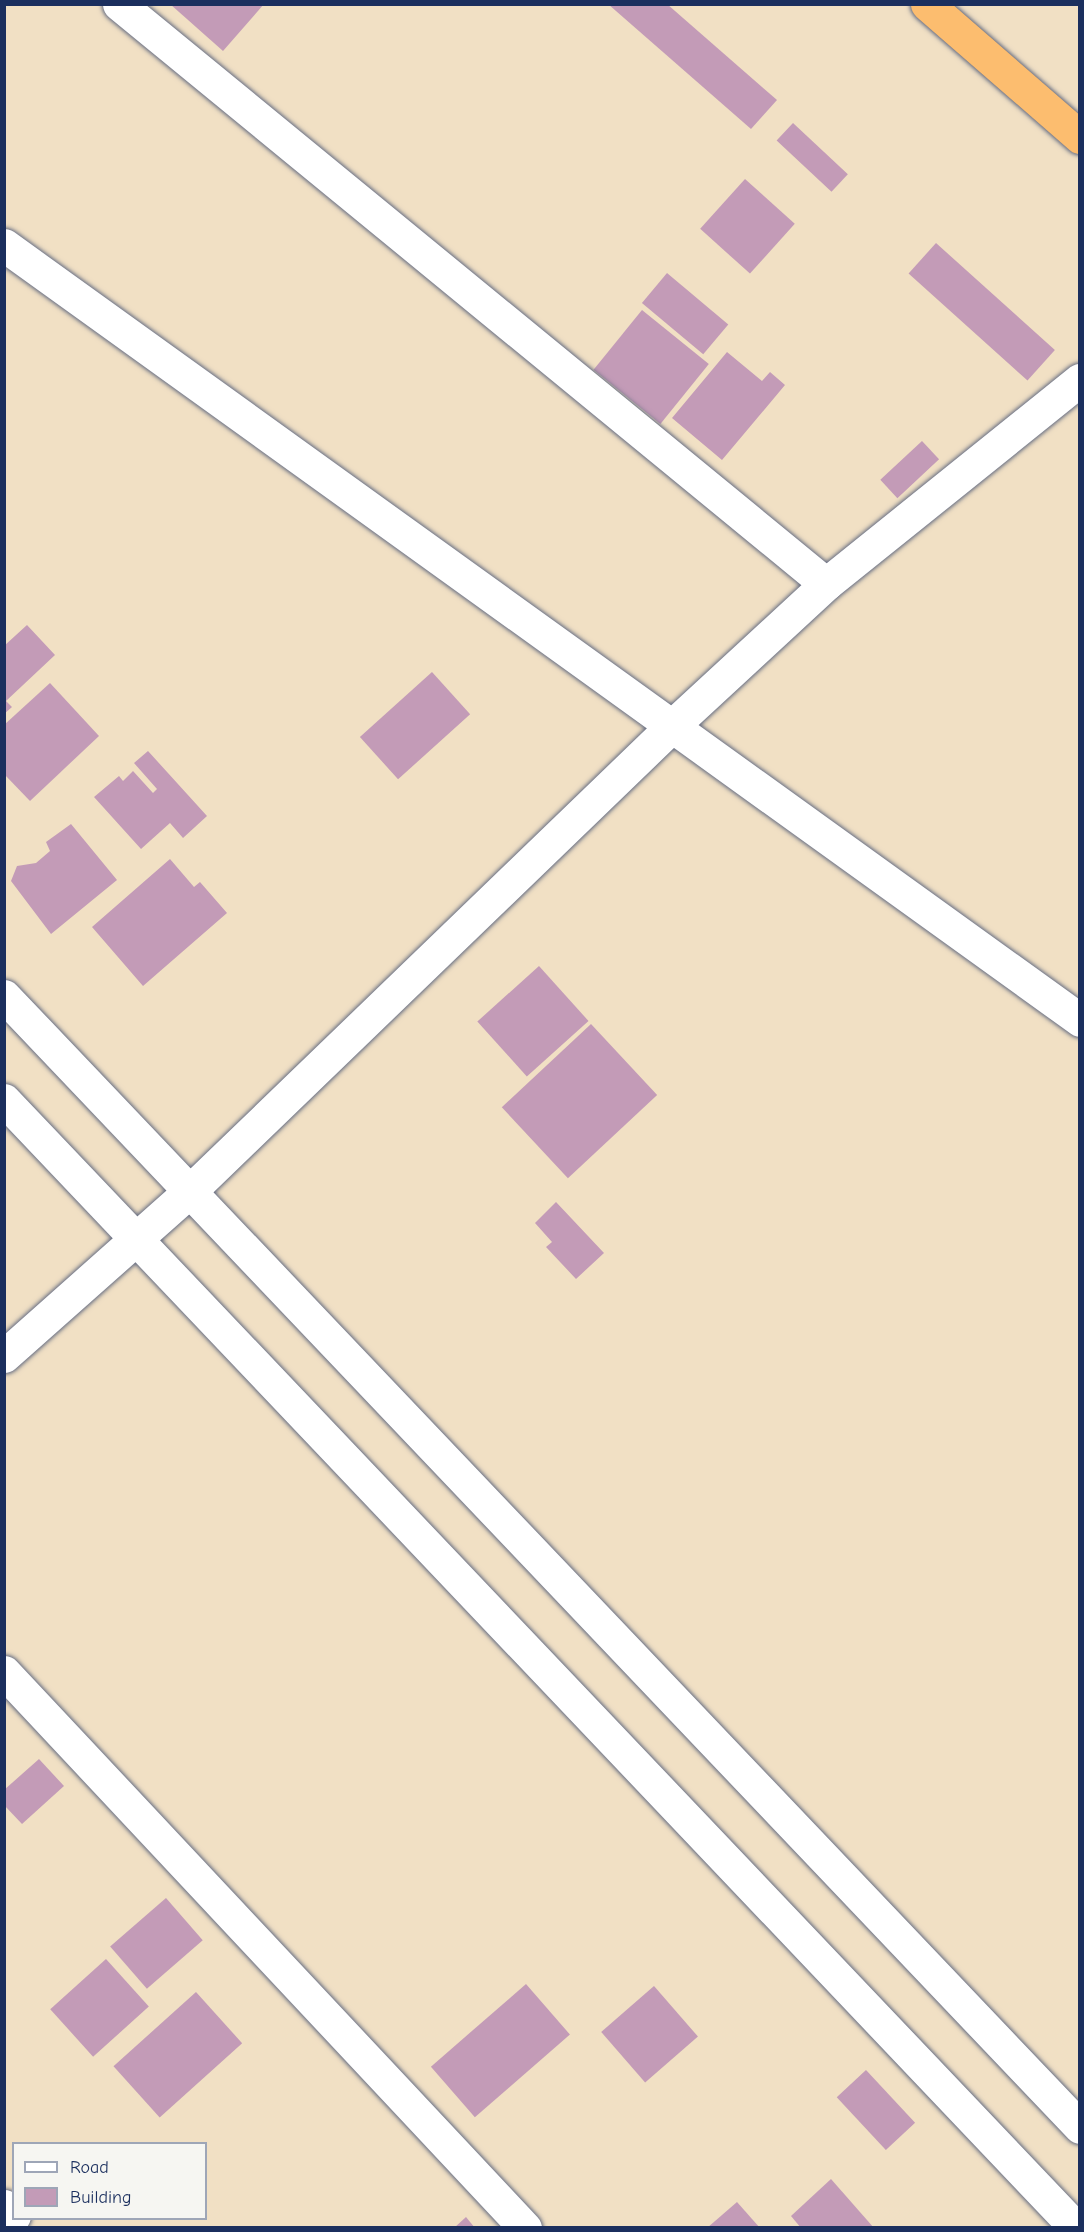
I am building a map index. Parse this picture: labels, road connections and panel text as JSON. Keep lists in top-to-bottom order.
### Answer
{
  "legend": ["Road", "Building"]
}
